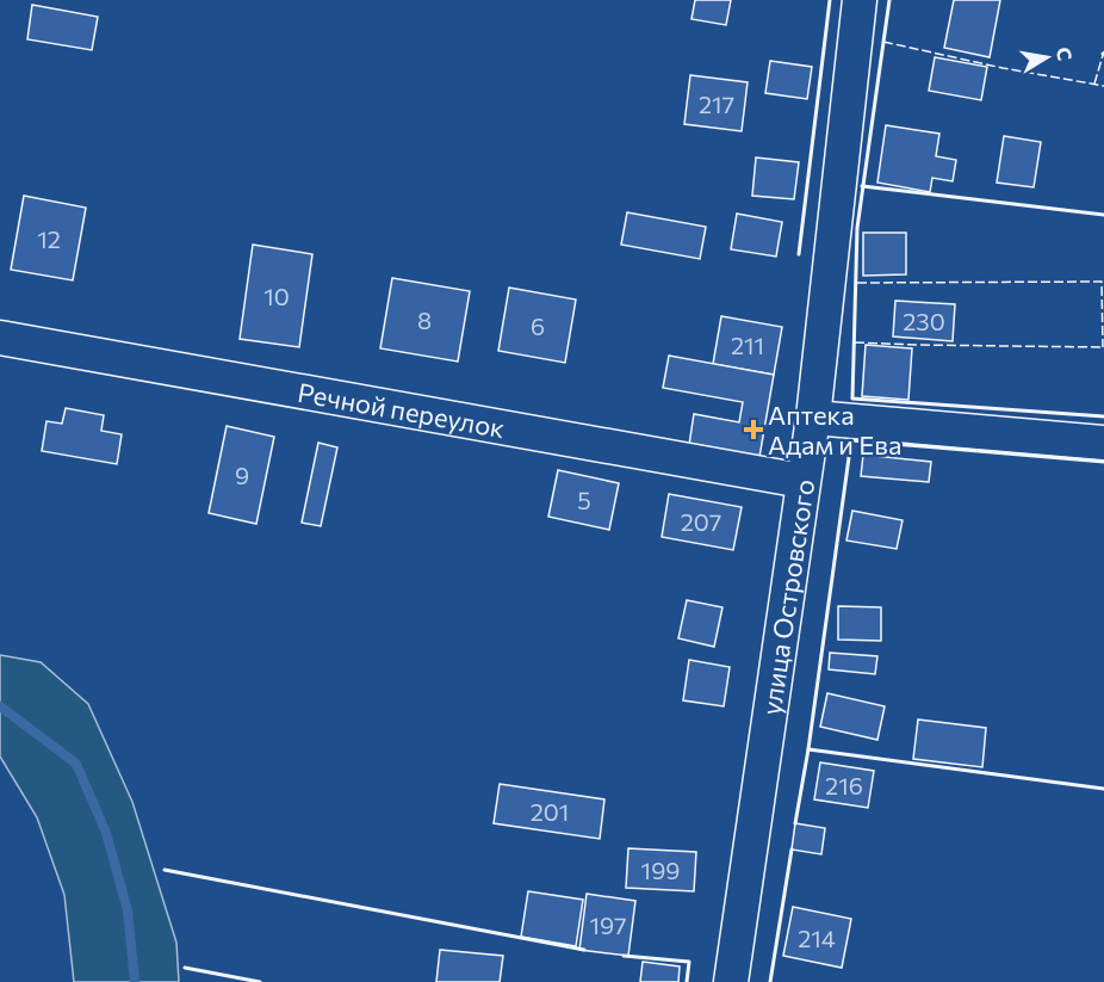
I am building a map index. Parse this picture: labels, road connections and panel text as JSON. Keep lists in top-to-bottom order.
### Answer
{
  "streets": {
    "street": ["Речной переулок", "улица Островского"]
  },
  "crossings": [
    ["Речной переулок", "улица Островского"]
  ],
  "places": {
    "health": ["Аптека Адам и Ева"]
  },
  "house_numbers": [
    "217",
    "12",
    "10",
    "8",
    "230",
    "6",
    "211",
    "9",
    "5",
    "207",
    "216",
    "201",
    "199",
    "197",
    "214"
  ],
  "north": "right"
}
